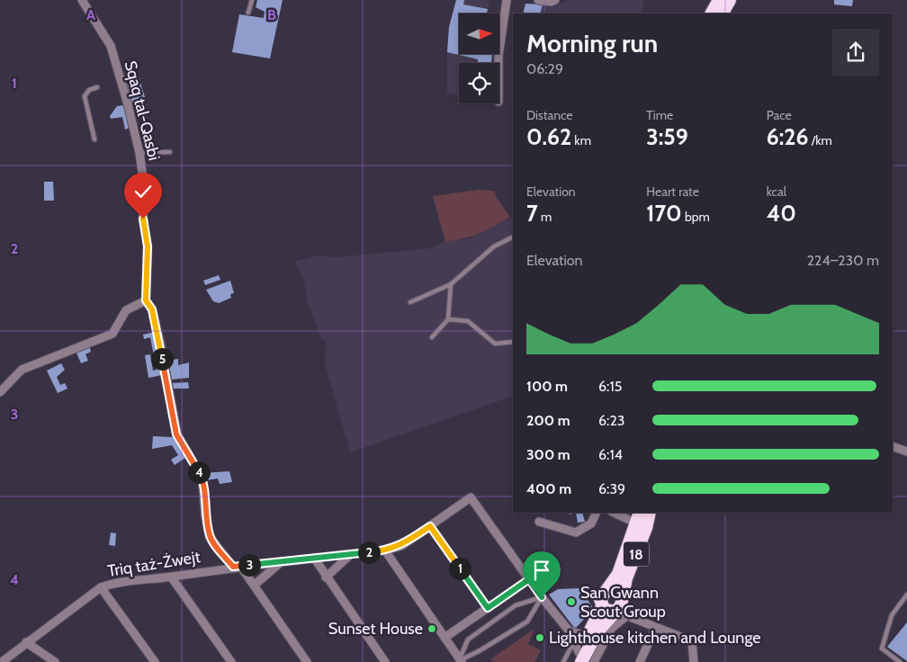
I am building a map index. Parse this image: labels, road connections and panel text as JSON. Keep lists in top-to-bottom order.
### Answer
{
  "streets": {
    "highway": ["18"],
    "street": ["Sqaq tal-Qasbi", "Triq taż-Żwejt"]
  },
  "crossings": [
    ["Sqaq tal-Qasbi", "Triq taż-Żwejt"]
  ],
  "places": ["San Gwann Scout Group", "Sunset House", "Lighthouse kitchen and Lounge"],
  "north": "right",
  "page": {
    "heading": ["Morning run", "06:29"],
    "stats": [
      ["Distance", "0.62 km"],
      ["Time", "3:59"],
      ["Pace", "6:26 /km"],
      ["Elevation", "7 m"],
      ["Heart rate", "170 bpm"],
      ["kcal", "40"]
    ],
    "chart": ["Elevation", "224–230 m"],
    "pins": [
      "5",
      "4",
      "2",
      "3",
      "1"
    ],
    "list": [
      {
        "name": "100 m",
        "note": "6:15"
      },
      {
        "name": "200 m",
        "note": "6:23"
      },
      {
        "name": "300 m",
        "note": "6:14"
      },
      {
        "name": "400 m",
        "note": "6:39"
      }
    ]
  },
  "grid": {
    "columns": ["A", "B"],
    "rows": [
      "1",
      "2",
      "3",
      "4"
    ]
  }
}
